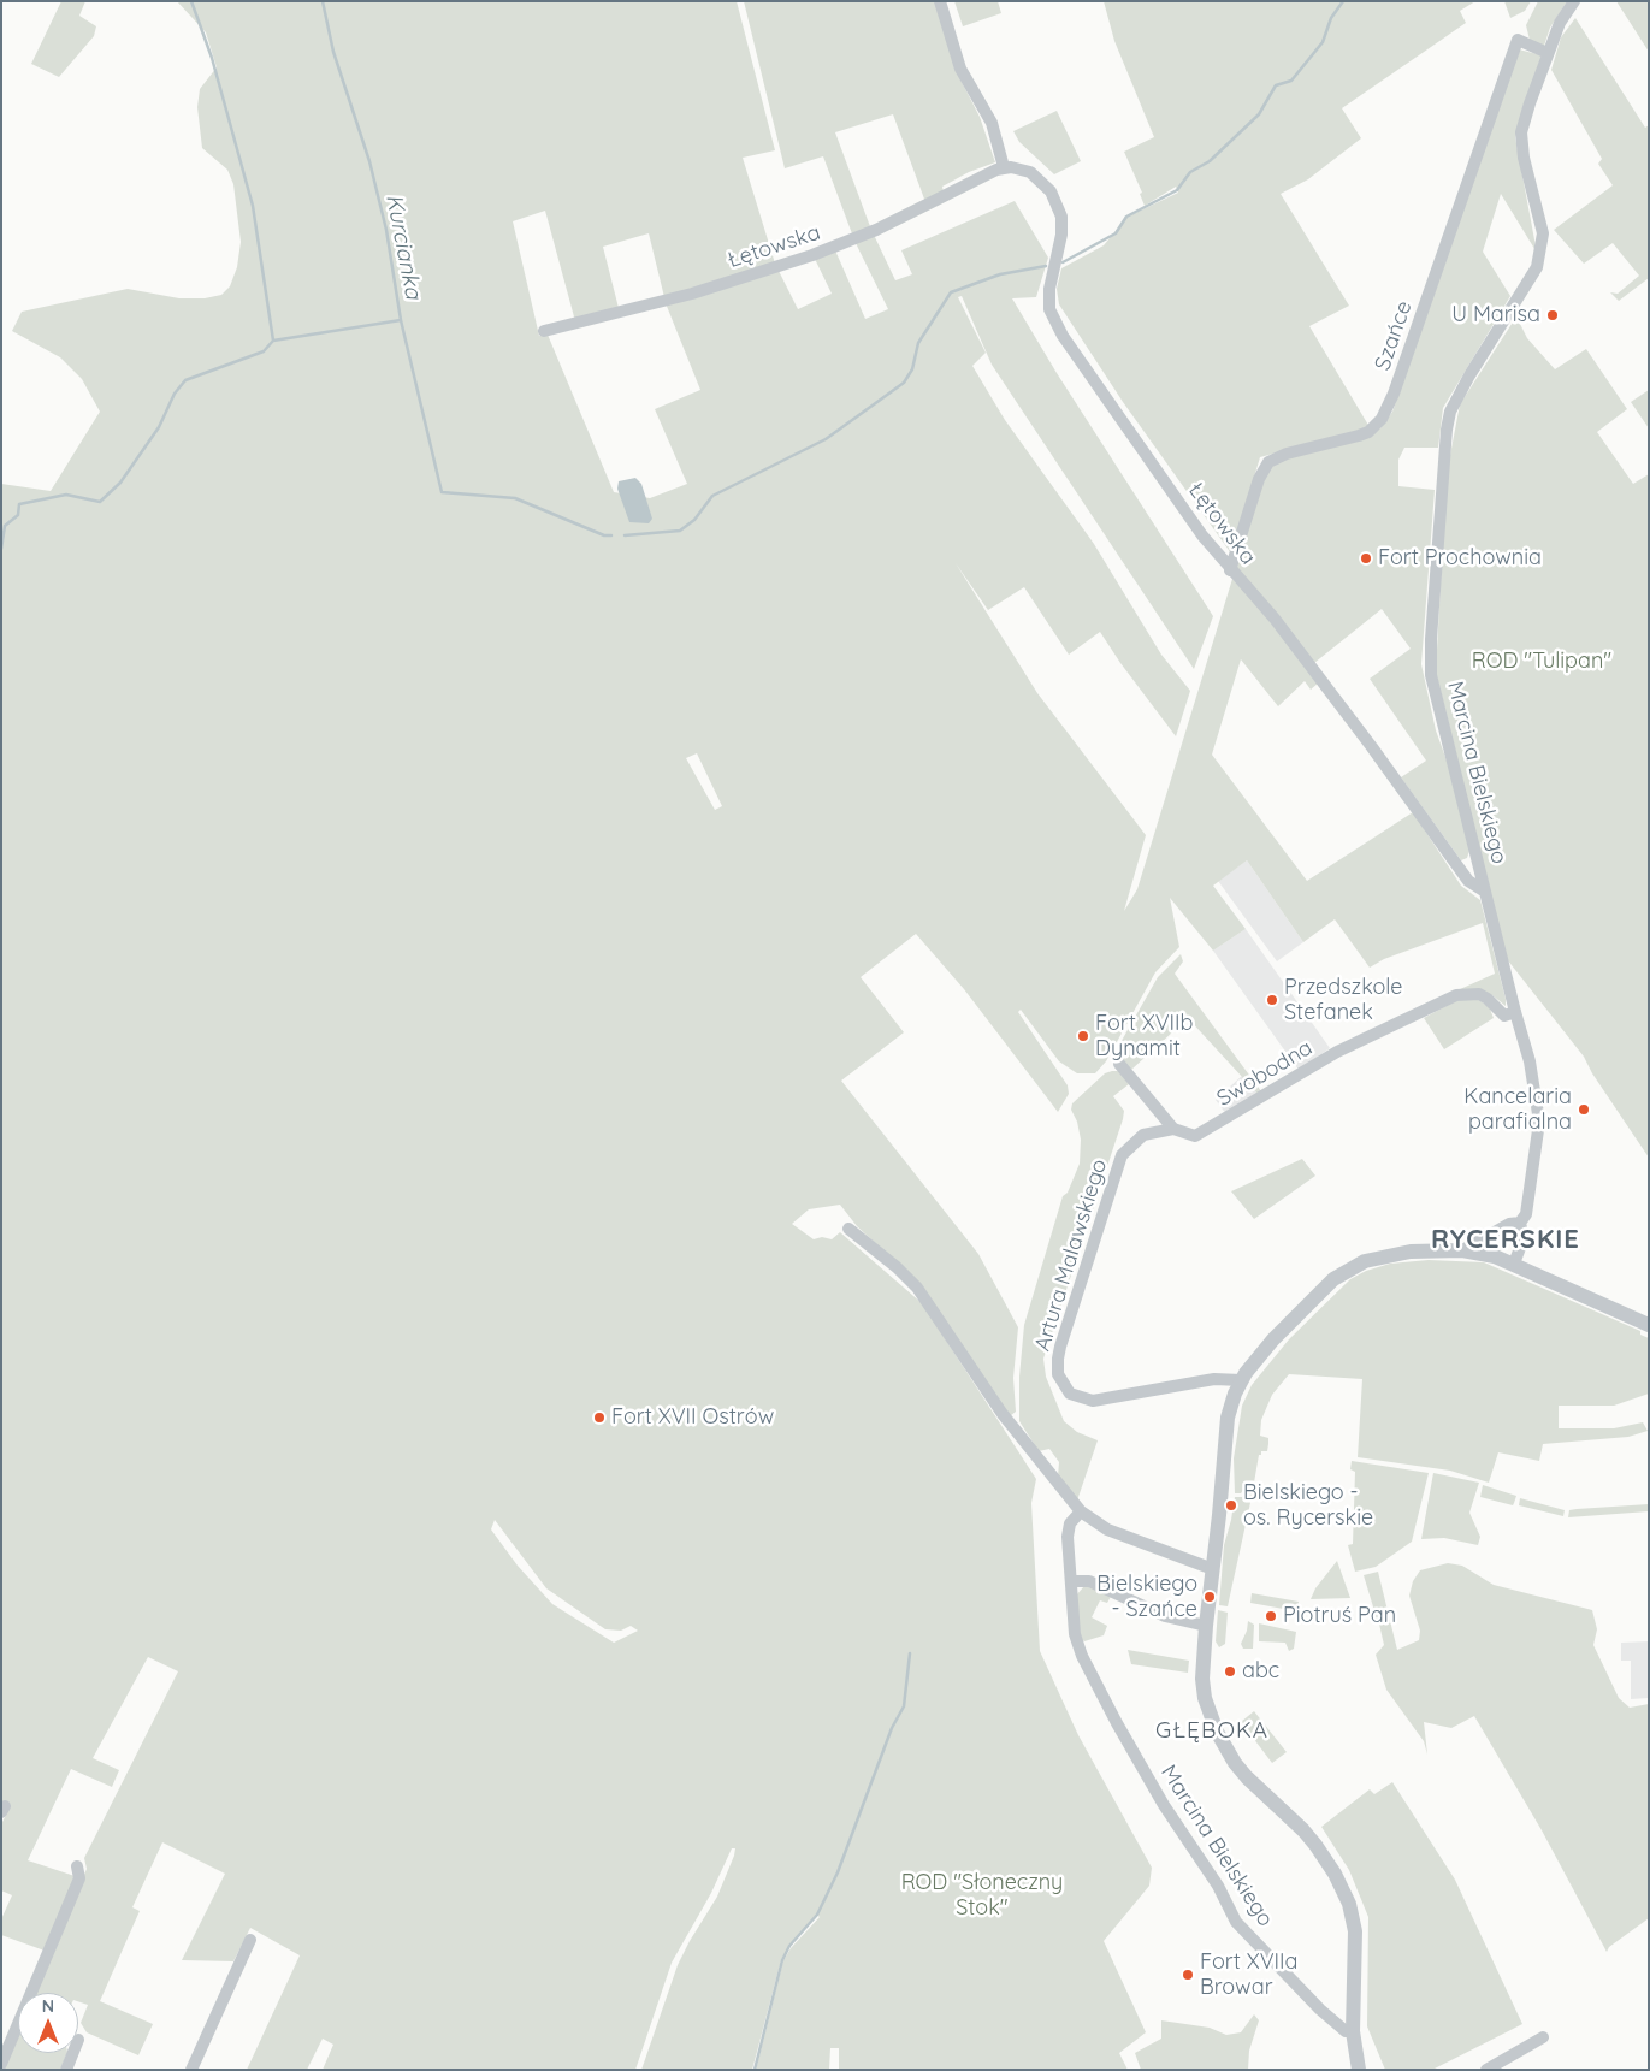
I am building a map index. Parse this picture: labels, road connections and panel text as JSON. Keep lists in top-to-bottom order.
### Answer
{
  "streets": {
    "street": [
      "Łętowska",
      "Szańce",
      "Marcina Bielskiego",
      "Swobodna",
      "Artura Malawskiego"
    ]
  },
  "crossings": [
    ["Łętowska", "Szańce"],
    ["Łętowska", "Marcina Bielskiego"],
    ["Szańce", "Marcina Bielskiego"],
    ["Marcina Bielskiego", "Swobodna"],
    ["Swobodna", "Artura Malawskiego"]
  ],
  "districts": ["RYCERSKIE", "GŁĘBOKA"],
  "water": ["Kurcianka"],
  "parks": ["ROD \"Tulipan\"", "ROD \"Słoneczny Stok\""],
  "places": [
    "U Marisa",
    "Fort Prochownia",
    "Przedszkole Stefanek",
    "Fort XVIIb Dynamit",
    "Kancelaria parafialna",
    "Fort XVII Ostrów",
    "Bielskiego - os. Rycerskie",
    "Bielskiego - Szańce",
    "Piotruś Pan",
    "abc",
    "Fort XVIIa Browar"
  ],
  "north": "top"
}
